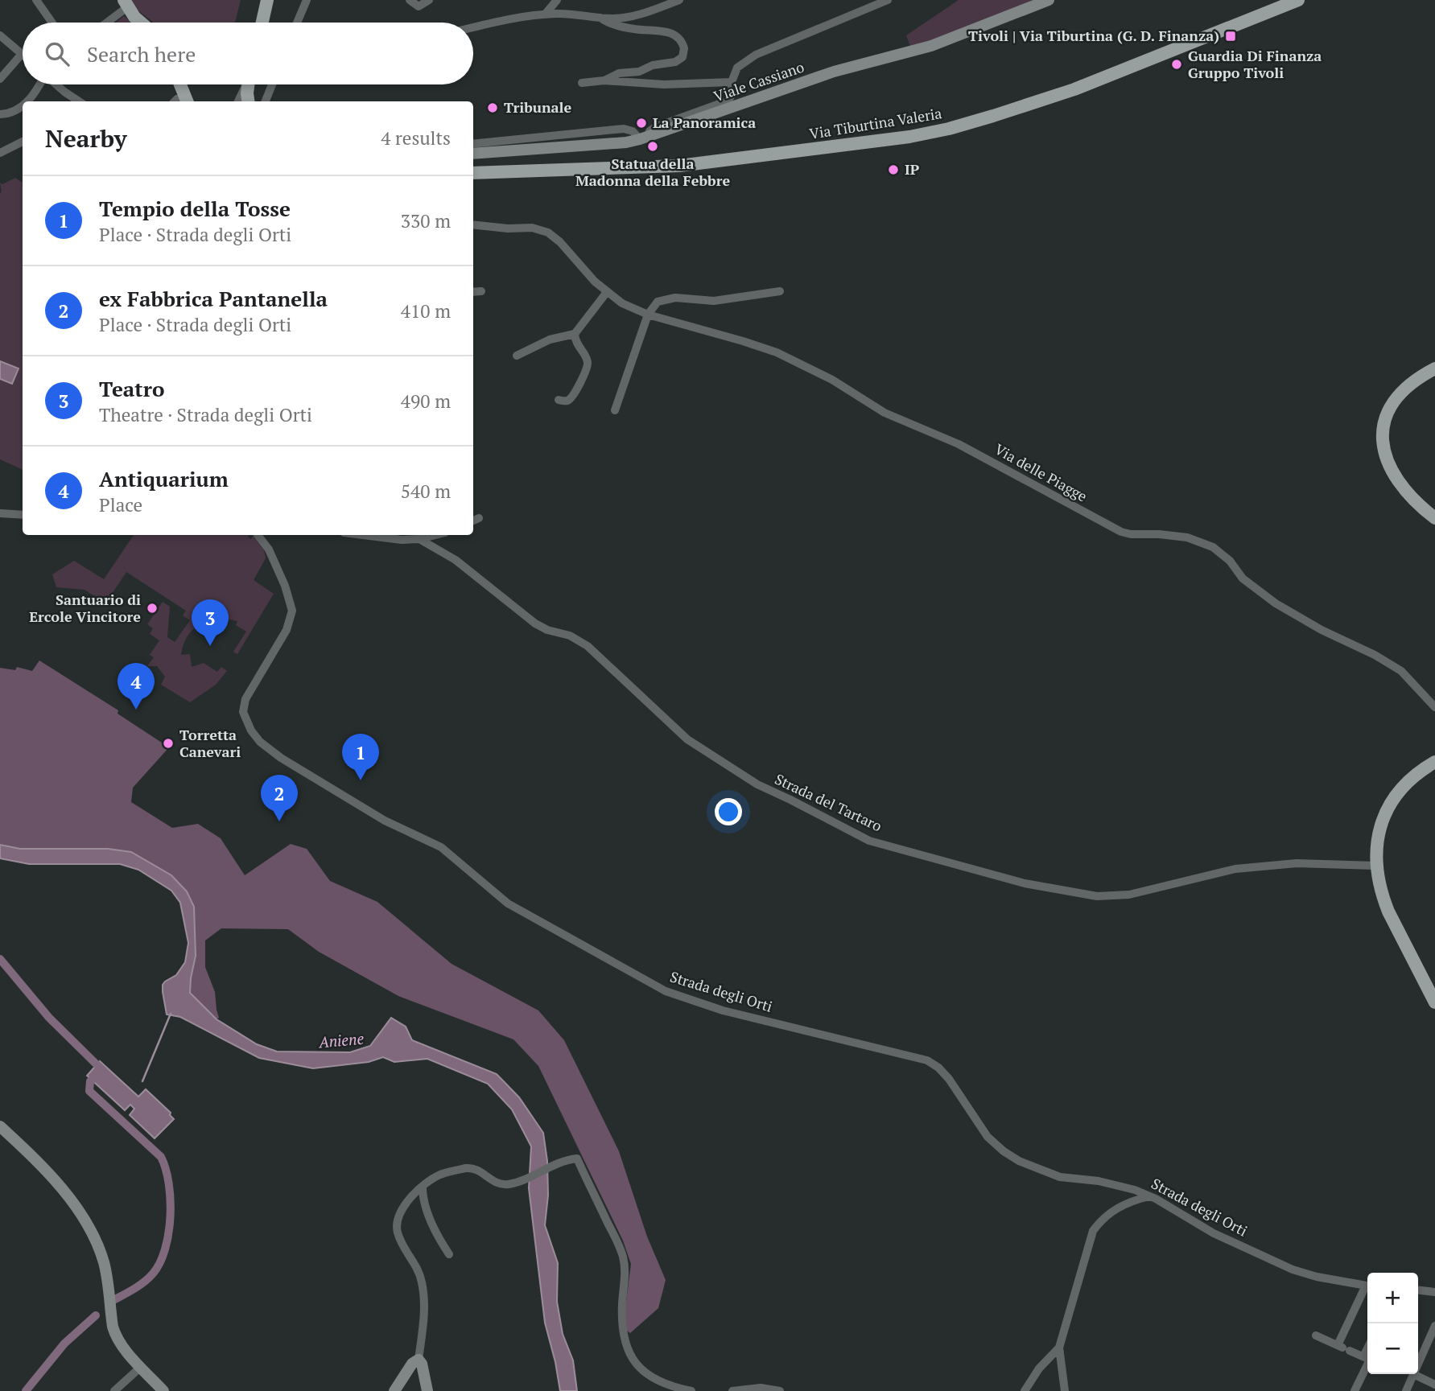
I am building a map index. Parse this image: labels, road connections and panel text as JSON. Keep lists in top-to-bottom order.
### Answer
{
  "streets": {
    "main road": ["Via Tiburtina Valeria"],
    "street": [
      "Viale Cassiano",
      "Via delle Piagge",
      "Strada del Tartaro",
      "Strada degli Orti"
    ]
  },
  "water": ["Aniene"],
  "places": {
    "transit": ["Tivoli | Via Tiburtina (G. D. Finanza)"],
    "other": [
      "Guardia Di Finanza Gruppo Tivoli",
      "Tribunale",
      "La Panoramica",
      "Statua della Madonna della Febbre",
      "IP",
      "Santuario di Ercole Vincitore",
      "Torretta Canevari"
    ]
  },
  "page": {
    "search": "Search here",
    "heading": ["Nearby", "4 results"],
    "list": [
      {
        "mark": "1",
        "name": "Tempio della Tosse",
        "note": "Place · Strada degli Orti",
        "value": "330 m"
      },
      {
        "mark": "2",
        "name": "ex Fabbrica Pantanella",
        "note": "Place · Strada degli Orti",
        "value": "410 m"
      },
      {
        "mark": "3",
        "name": "Teatro",
        "note": "Theatre · Strada degli Orti",
        "value": "490 m"
      },
      {
        "mark": "4",
        "name": "Antiquarium",
        "note": "Place",
        "value": "540 m"
      }
    ],
    "pins": [
      "3",
      "4",
      "1",
      "2"
    ],
    "map_buttons": ["+", "−"]
  }
}
